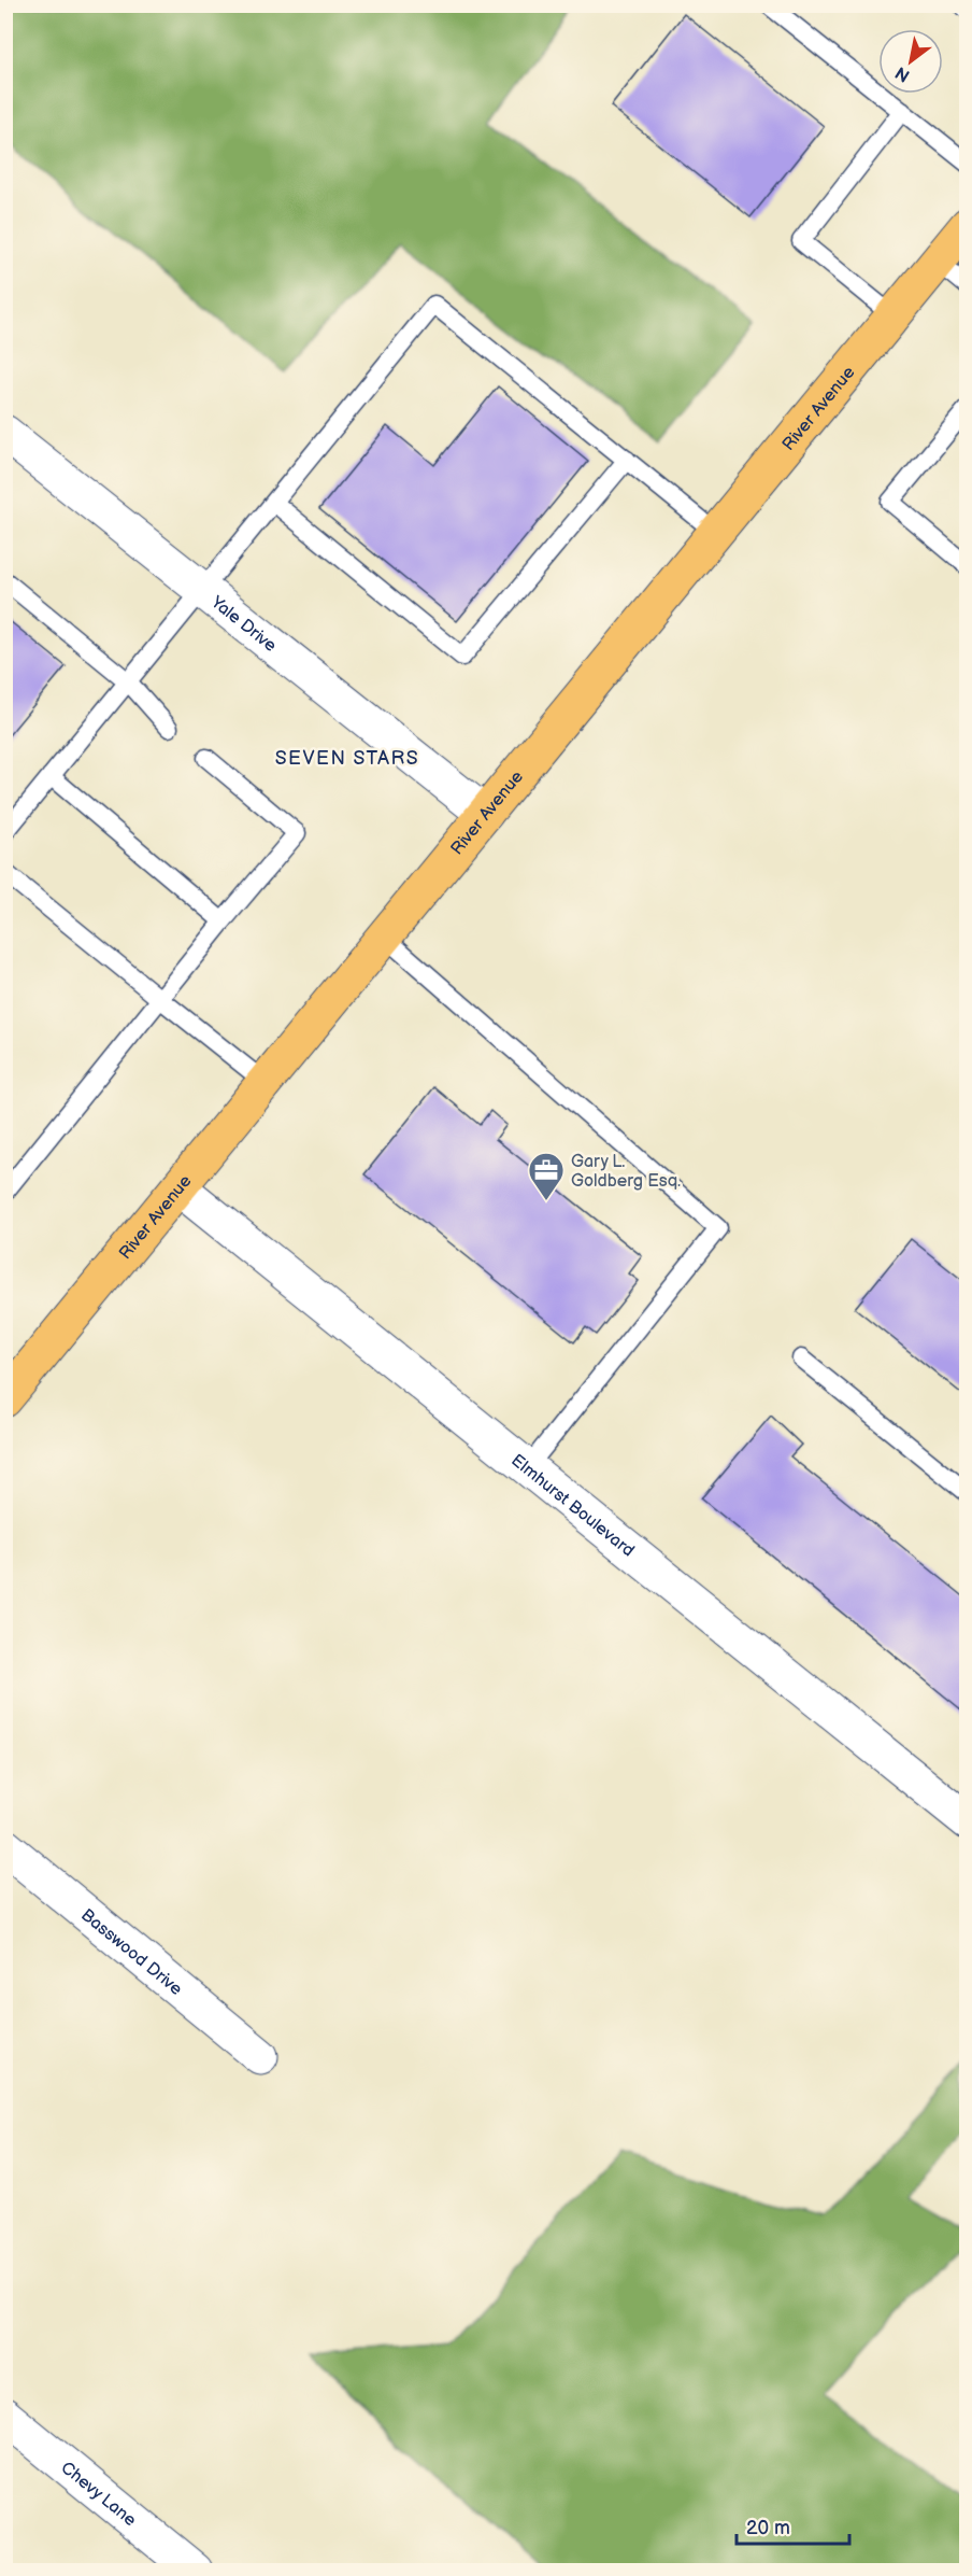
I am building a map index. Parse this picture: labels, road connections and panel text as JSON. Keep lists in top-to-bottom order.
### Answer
{
  "streets": {
    "highway": ["River Avenue"],
    "street": [
      "Yale Drive",
      "Elmhurst Boulevard",
      "Basswood Drive",
      "Chevy Lane"
    ]
  },
  "crossings": [
    ["River Avenue", "Yale Drive"],
    ["River Avenue", "Elmhurst Boulevard"]
  ],
  "districts": ["SEVEN STARS"],
  "places": {
    "office": ["Gary L. Goldberg Esq."]
  },
  "scale_bar": "20 m",
  "north": "bottom left"
}
